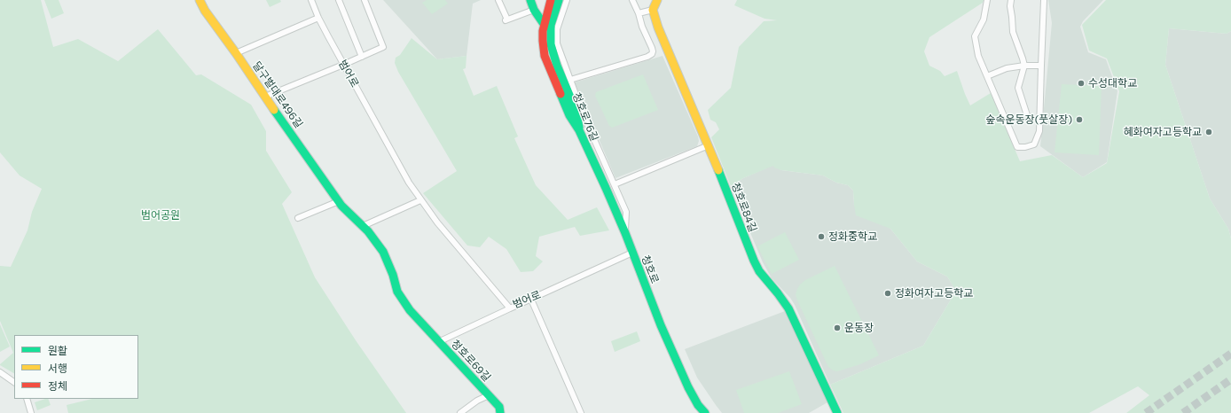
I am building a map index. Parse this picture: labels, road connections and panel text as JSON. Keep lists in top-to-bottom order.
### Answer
{
  "streets": {
    "street": [
      "범어로",
      "달구벌대로496길",
      "청호로76길",
      "청호로84길",
      "청호로",
      "청호로69길"
    ]
  },
  "crossings": [
    ["범어로", "청호로"],
    ["달구벌대로496길", "청호로69길"],
    ["청호로76길", "청호로"]
  ],
  "parks": ["범어공원"],
  "places": [
    "수성대학교",
    "숲속운동장(풋살장)",
    "혜화여자고등학교",
    "정화중학교",
    "정화여자고등학교",
    "운동장"
  ],
  "legend": ["원활", "서행", "정체"]
}
